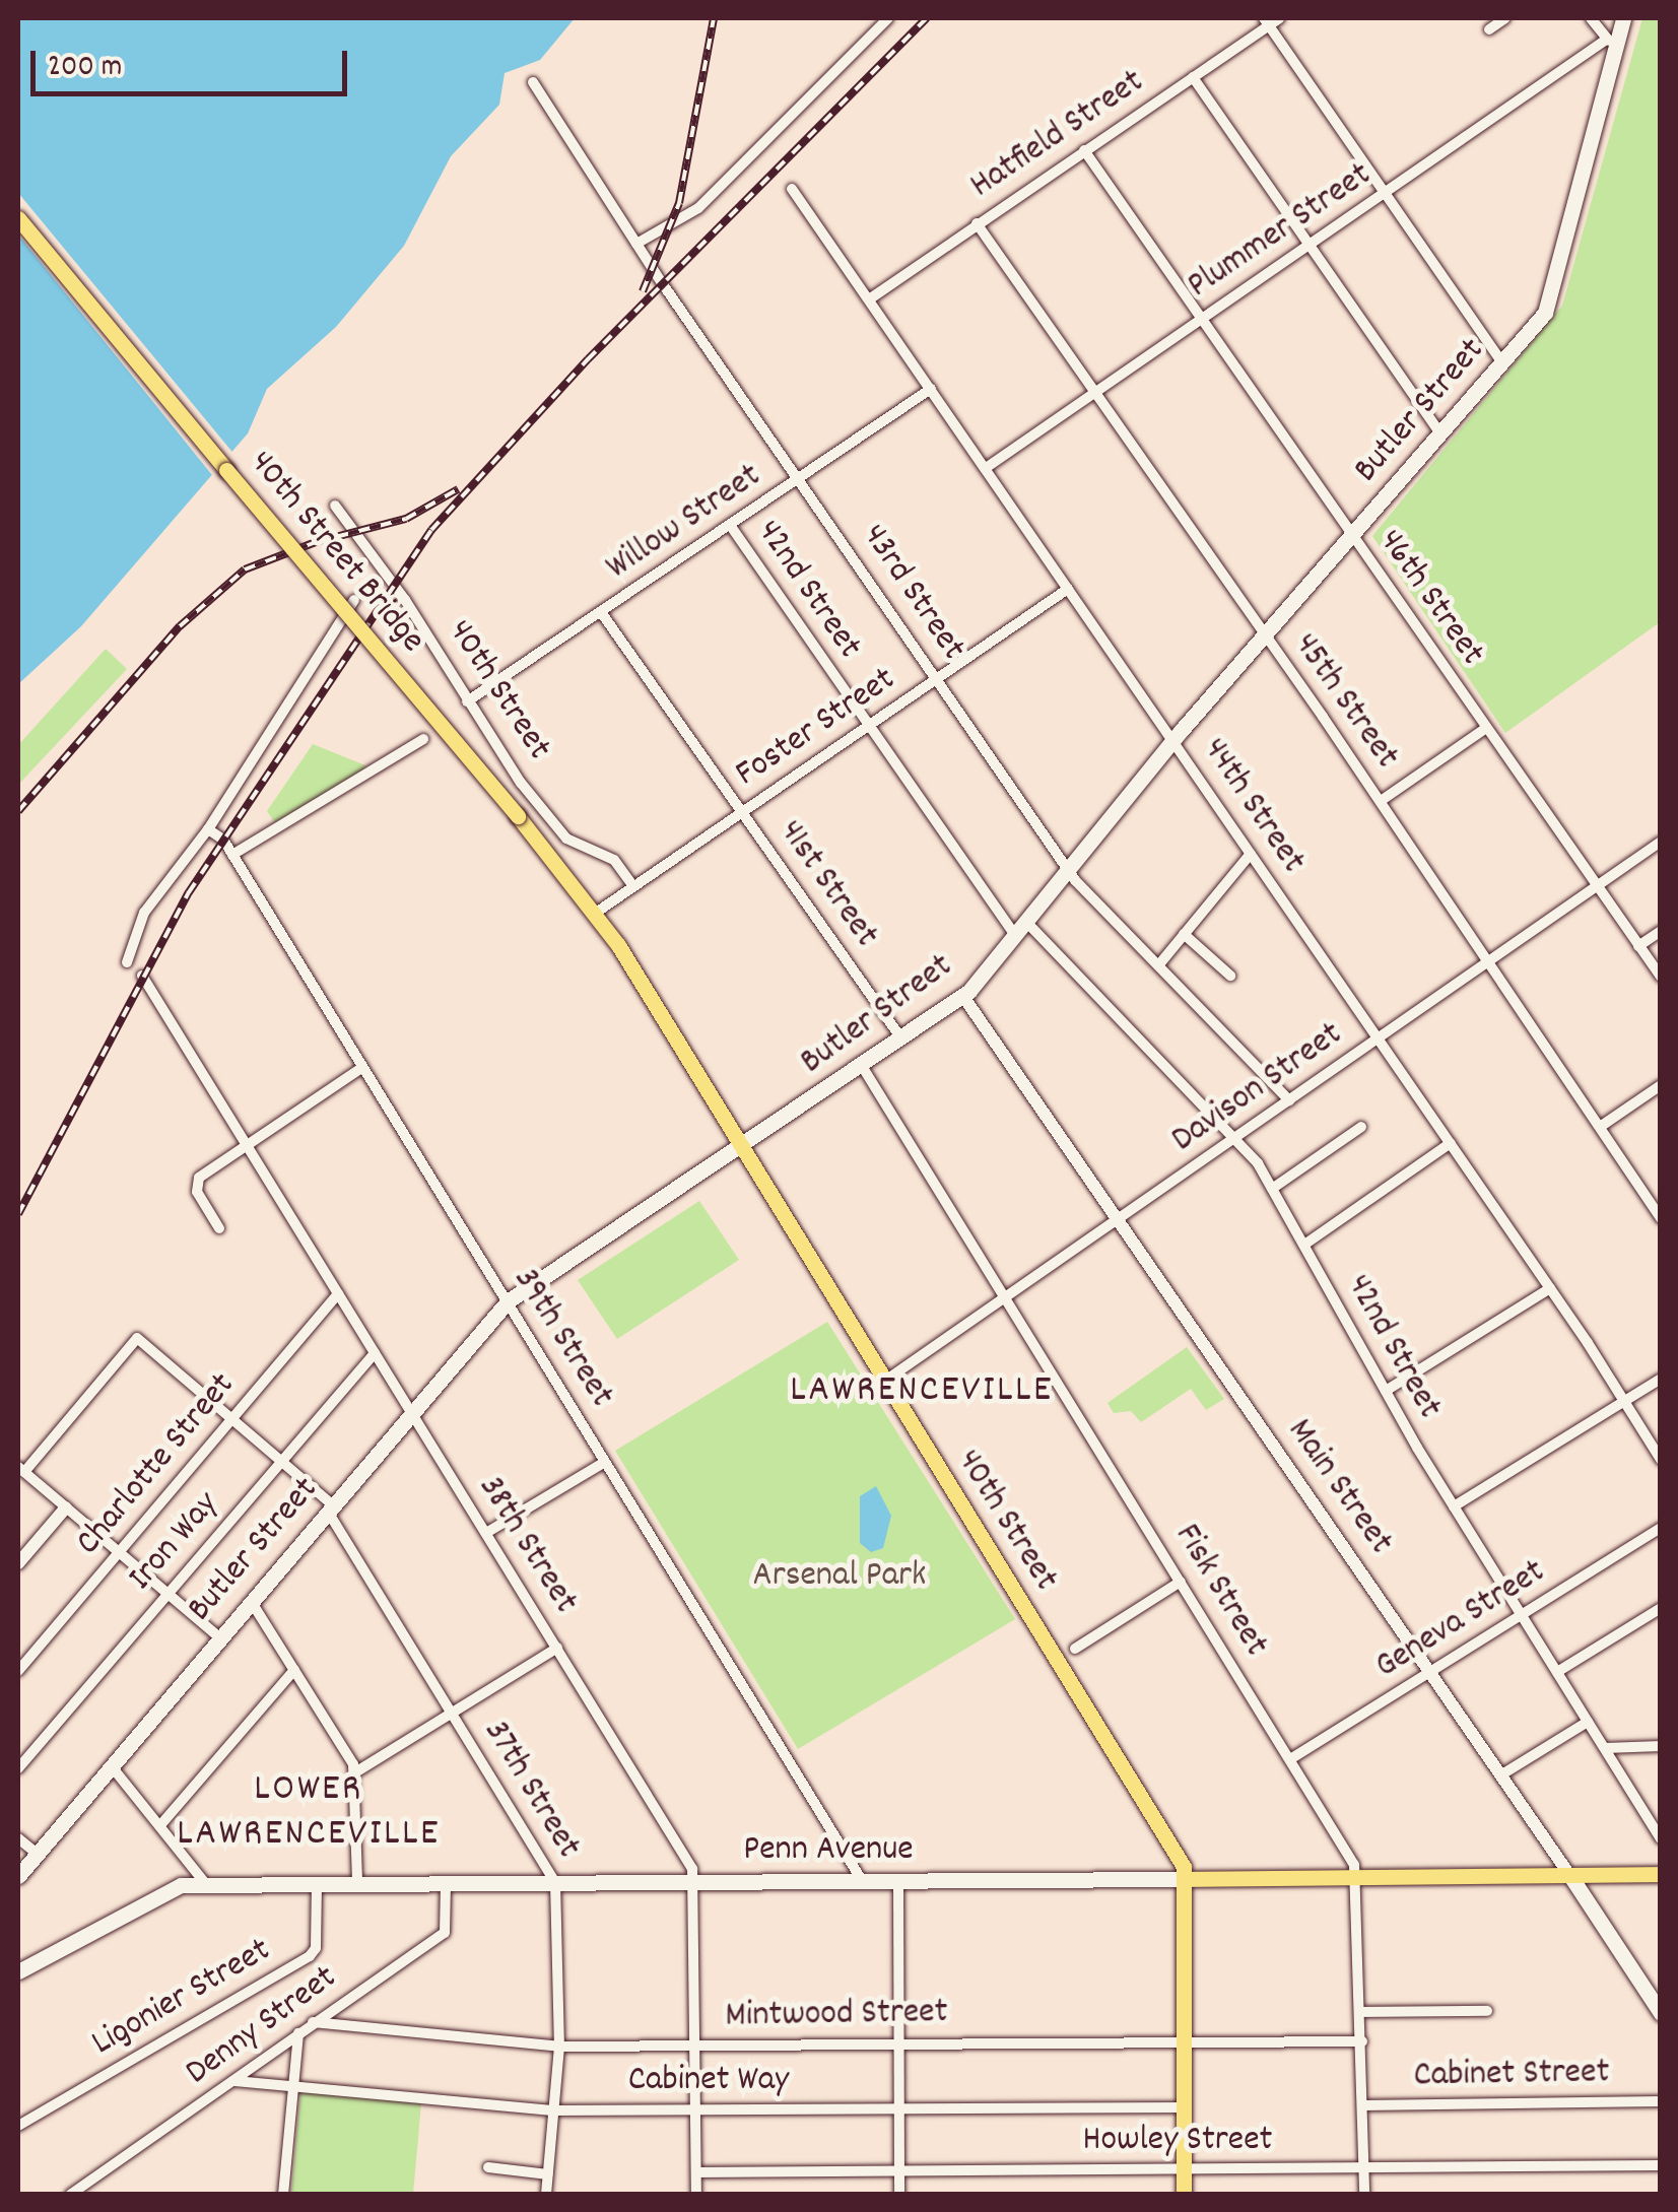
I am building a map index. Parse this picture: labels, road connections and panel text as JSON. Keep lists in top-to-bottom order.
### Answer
{
  "streets": {
    "main road": [
      "Butler Street",
      "40th Street Bridge",
      "40th Street",
      "Main Street",
      "Penn Avenue"
    ],
    "street": [
      "Hatfield Street",
      "Plummer Street",
      "Willow Street",
      "42nd Street",
      "43rd Street",
      "46th Street",
      "45th Street",
      "Foster Street",
      "44th Street",
      "41st Street",
      "Davison Street",
      "39th Street",
      "Charlotte Street",
      "Iron Way",
      "38th Street",
      "Fisk Street",
      "Geneva Street",
      "37th Street",
      "Ligonier Street",
      "Mintwood Street",
      "Denny Street",
      "Cabinet Street",
      "Cabinet Way",
      "Howley Street"
    ]
  },
  "crossings": [
    ["Hatfield Street", "46th Street"],
    ["Hatfield Street", "45th Street"],
    ["Hatfield Street", "44th Street"],
    ["Plummer Street", "Butler Street"],
    ["Plummer Street", "46th Street"],
    ["Plummer Street", "45th Street"],
    ["Plummer Street", "44th Street"],
    ["Butler Street", "42nd Street"],
    ["Butler Street", "43rd Street"],
    ["Butler Street", "46th Street"],
    ["Butler Street", "40th Street"],
    ["Butler Street", "45th Street"],
    ["Butler Street", "44th Street"],
    ["Butler Street", "41st Street"],
    ["Butler Street", "39th Street"],
    ["Butler Street", "Main Street"],
    ["Butler Street", "38th Street"],
    ["Butler Street", "Fisk Street"],
    ["Butler Street", "37th Street"],
    ["Willow Street", "42nd Street"],
    ["Willow Street", "43rd Street"],
    ["Willow Street", "40th Street"],
    ["Willow Street", "44th Street"],
    ["Willow Street", "41st Street"],
    ["40th Street Bridge", "40th Street"],
    ["40th Street Bridge", "Foster Street"],
    ["42nd Street", "Foster Street"],
    ["42nd Street", "Davison Street"],
    ["42nd Street", "Geneva Street"],
    ["43rd Street", "Foster Street"],
    ["43rd Street", "Davison Street"],
    ["46th Street", "Davison Street"],
    ["40th Street", "Foster Street"],
    ["40th Street", "Davison Street"],
    ["40th Street", "Penn Avenue"],
    ["40th Street", "Mintwood Street"],
    ["40th Street", "Cabinet Way"],
    ["40th Street", "Howley Street"],
    ["45th Street", "Davison Street"],
    ["Foster Street", "44th Street"],
    ["Foster Street", "41st Street"],
    ["44th Street", "Davison Street"],
    ["Davison Street", "Main Street"],
    ["Davison Street", "Fisk Street"],
    ["39th Street", "Penn Avenue"],
    ["Charlotte Street", "38th Street"],
    ["Charlotte Street", "37th Street"],
    ["Main Street", "Geneva Street"],
    ["Main Street", "Penn Avenue"],
    ["Iron Way", "38th Street"],
    ["Iron Way", "37th Street"],
    ["38th Street", "Penn Avenue"],
    ["38th Street", "Mintwood Street"],
    ["38th Street", "Cabinet Way"],
    ["38th Street", "Howley Street"],
    ["Fisk Street", "Geneva Street"],
    ["Fisk Street", "Penn Avenue"],
    ["Fisk Street", "Mintwood Street"],
    ["Fisk Street", "Cabinet Street"],
    ["Fisk Street", "Howley Street"],
    ["37th Street", "Penn Avenue"],
    ["37th Street", "Mintwood Street"],
    ["37th Street", "Cabinet Way"],
    ["Penn Avenue", "Ligonier Street"],
    ["Penn Avenue", "Denny Street"],
    ["Mintwood Street", "Denny Street"],
    ["Denny Street", "Cabinet Way"]
  ],
  "districts": ["LAWRENCEVILLE", "LOWER LAWRENCEVILLE"],
  "parks": ["Arsenal Park"],
  "scale_bar": "200 m"
}
